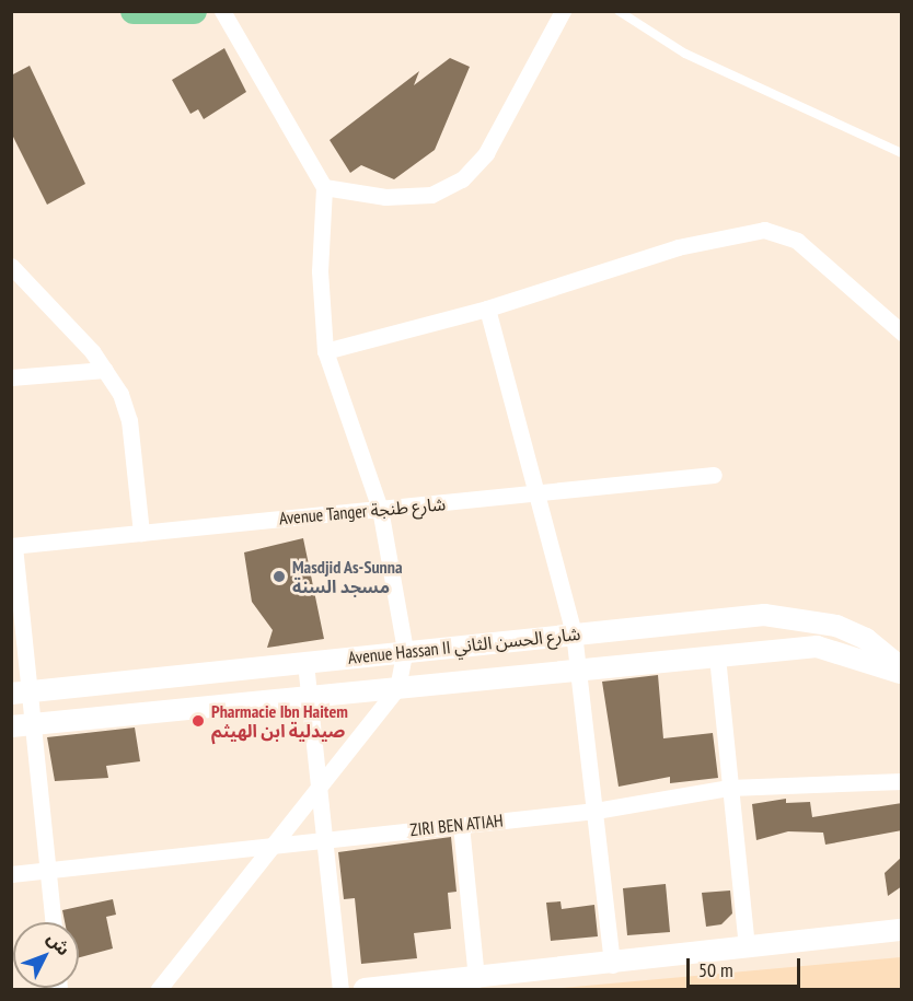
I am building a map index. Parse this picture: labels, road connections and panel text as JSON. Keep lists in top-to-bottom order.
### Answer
{
  "streets": {
    "street": ["Avenue Tanger شارع طنجة", "Avenue Hassan II شارع الحسن الثاني", "ZIRI BEN ATIAH"]
  },
  "places": ["Masdjid As-Sunna مسجد السنة", "Pharmacie Ibn Haitem صيدلية ابن الهيثم"],
  "scale_bar": "50 m",
  "north": "top right"
}
